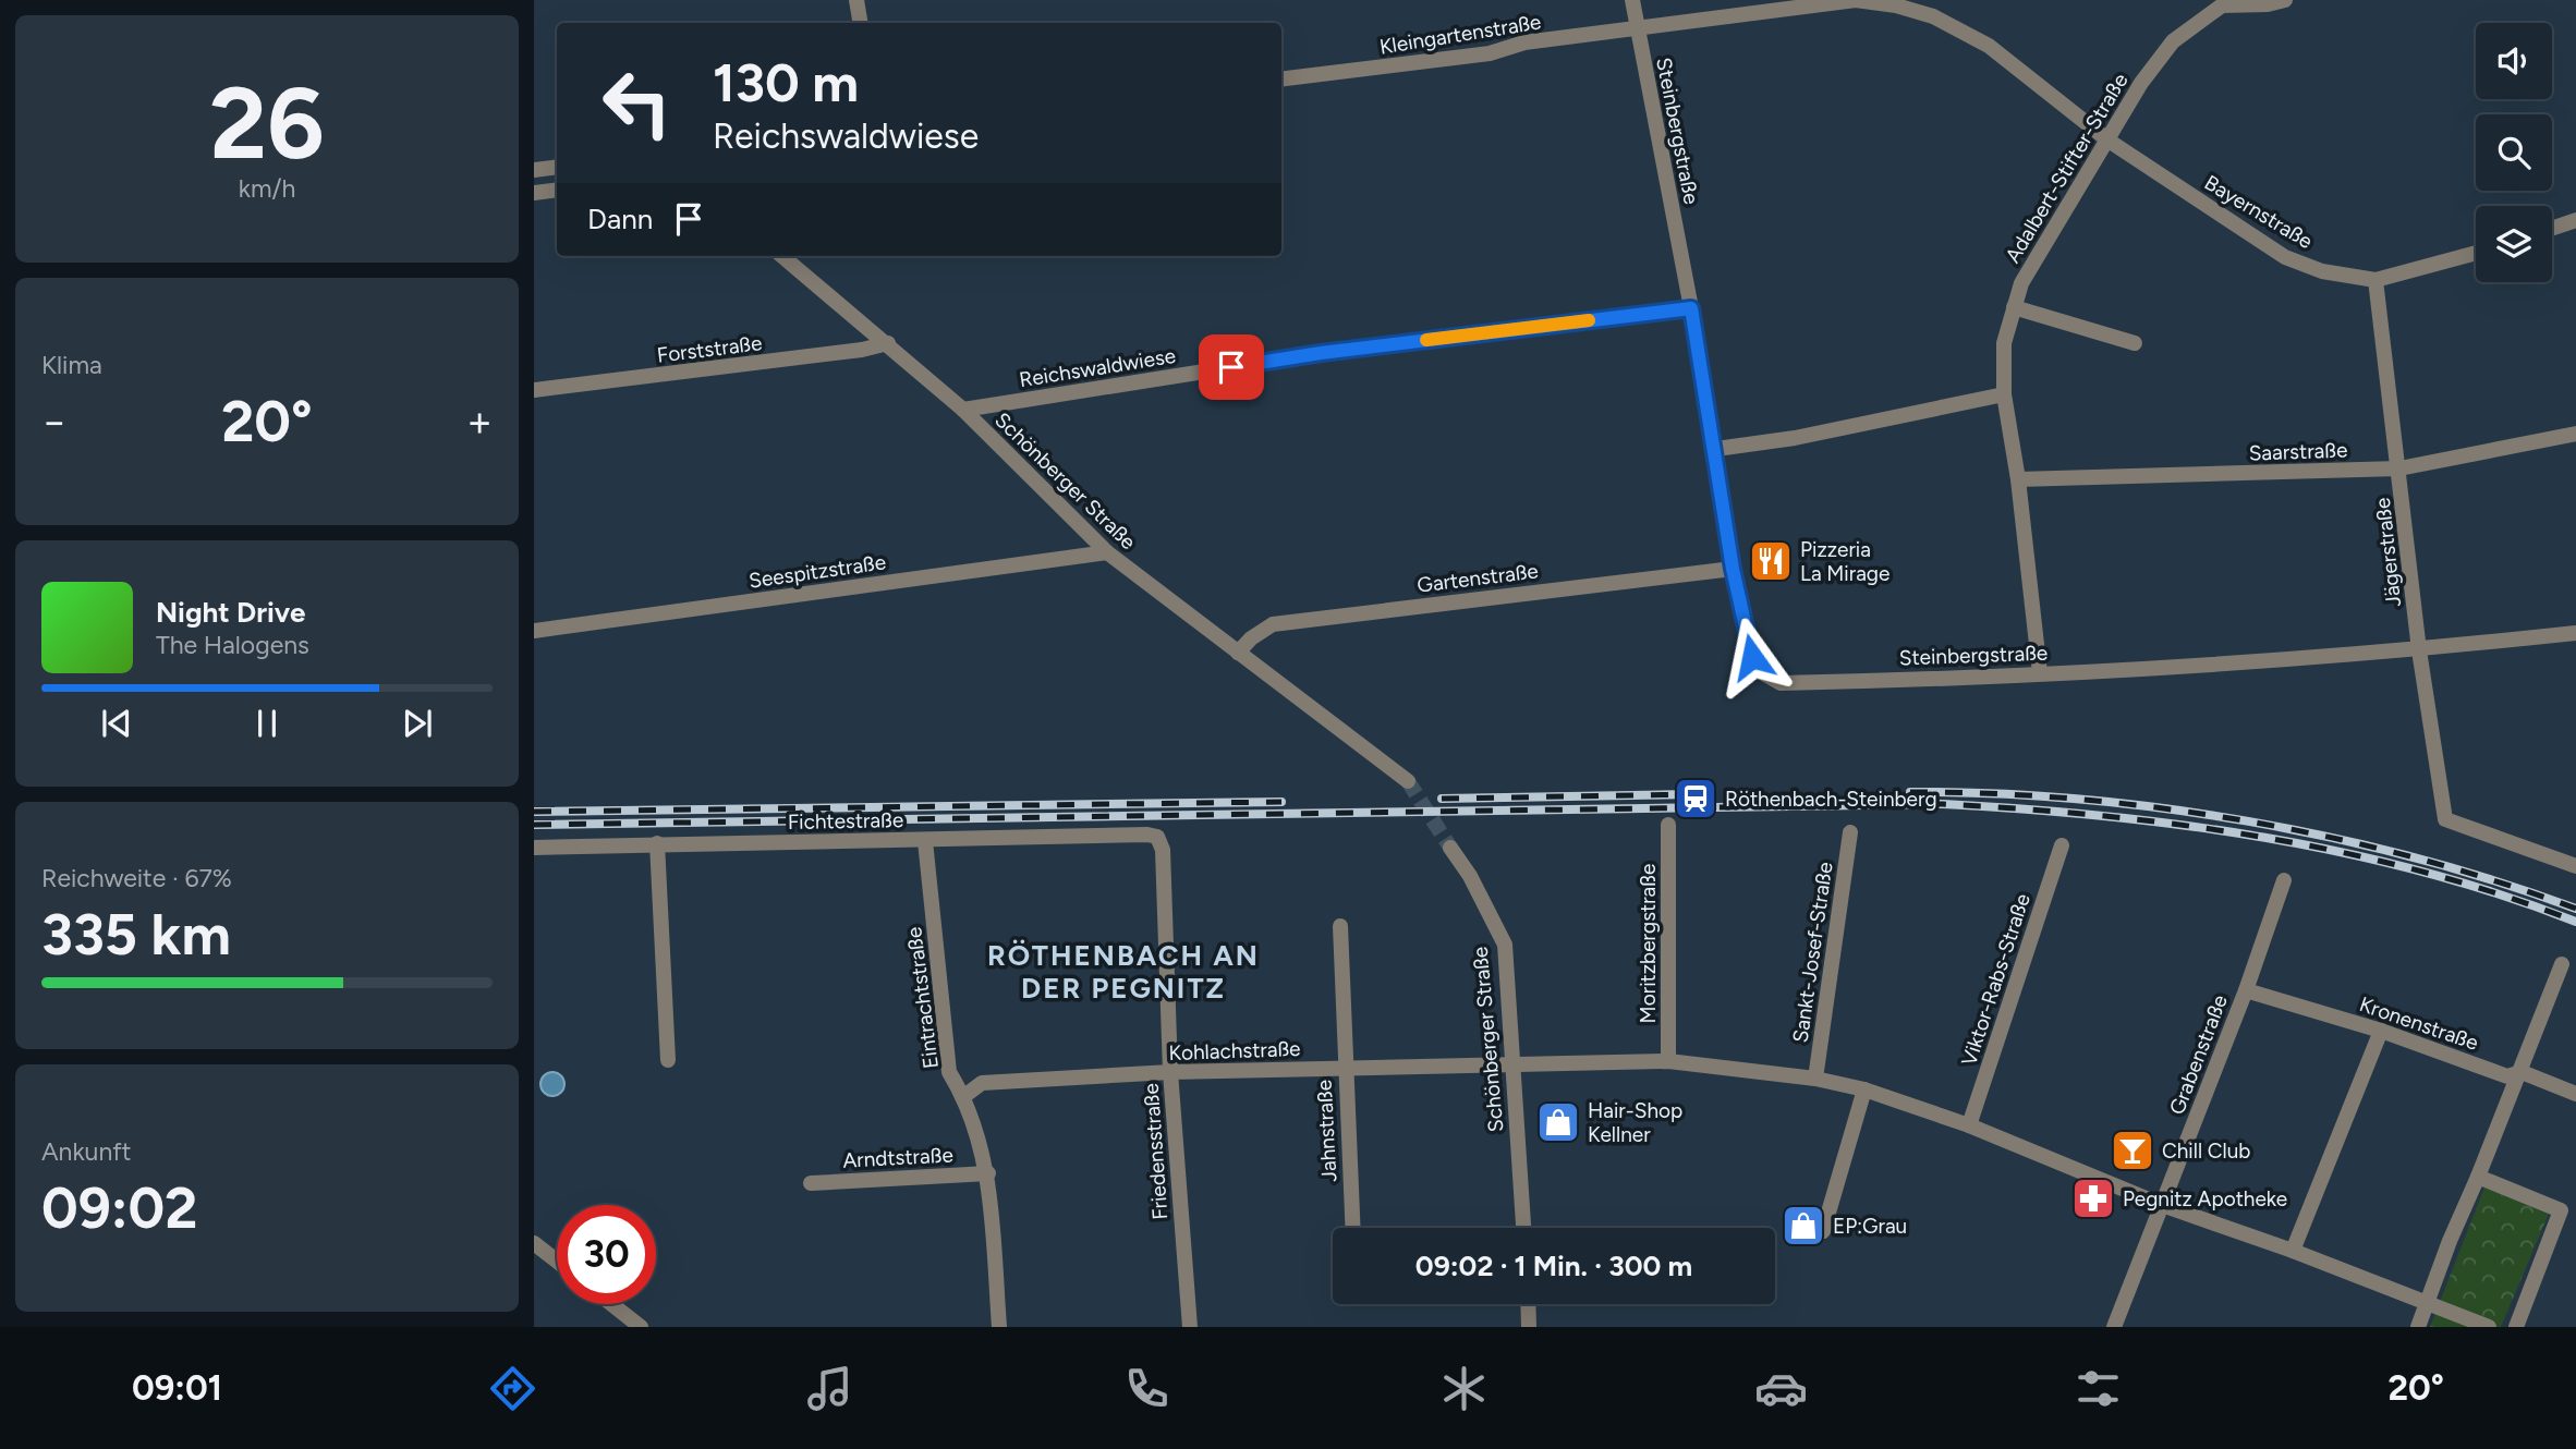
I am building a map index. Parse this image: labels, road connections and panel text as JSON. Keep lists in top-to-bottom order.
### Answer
{
  "streets": {
    "street": [
      "Kleingartenstraße",
      "Steinbergstraße",
      "Adalbert-Stifter-Straße",
      "Bayernstraße",
      "Forststraße",
      "Reichswaldwiese",
      "Saarstraße",
      "Schönberger Straße",
      "Jägerstraße",
      "Seespitzstraße",
      "Gartenstraße",
      "Fichtestraße",
      "Moritzbergstraße",
      "Sankt-Josef-Straße",
      "Viktor-Rabs-Straße",
      "Eintrachtstraße",
      "Kronenstraße",
      "Kohlachstraße",
      "Grabenstraße",
      "Jahnstraße",
      "Friedensstraße",
      "Arndtstraße"
    ]
  },
  "crossings": [
    ["Kleingartenstraße", "Steinbergstraße"],
    ["Kleingartenstraße", "Adalbert-Stifter-Straße"],
    ["Kleingartenstraße", "Bayernstraße"],
    ["Steinbergstraße", "Adalbert-Stifter-Straße"],
    ["Steinbergstraße", "Reichswaldwiese"],
    ["Steinbergstraße", "Jägerstraße"],
    ["Steinbergstraße", "Gartenstraße"],
    ["Adalbert-Stifter-Straße", "Bayernstraße"],
    ["Adalbert-Stifter-Straße", "Saarstraße"],
    ["Bayernstraße", "Jägerstraße"],
    ["Forststraße", "Schönberger Straße"],
    ["Reichswaldwiese", "Schönberger Straße"],
    ["Saarstraße", "Jägerstraße"],
    ["Schönberger Straße", "Seespitzstraße"],
    ["Schönberger Straße", "Gartenstraße"],
    ["Schönberger Straße", "Kohlachstraße"],
    ["Fichtestraße", "Eintrachtstraße"],
    ["Fichtestraße", "Friedensstraße"],
    ["Moritzbergstraße", "Kohlachstraße"],
    ["Sankt-Josef-Straße", "Kohlachstraße"],
    ["Viktor-Rabs-Straße", "Kohlachstraße"],
    ["Eintrachtstraße", "Kohlachstraße"],
    ["Eintrachtstraße", "Arndtstraße"],
    ["Kronenstraße", "Grabenstraße"],
    ["Kohlachstraße", "Grabenstraße"],
    ["Kohlachstraße", "Jahnstraße"],
    ["Kohlachstraße", "Friedensstraße"]
  ],
  "districts": ["RÖTHENBACH AN DER PEGNITZ"],
  "places": {
    "restaurant": ["Pizzeria La Mirage"],
    "station": ["Röthenbach-Steinberg"],
    "shop": ["Hair-Shop Kellner", "EP:Grau"],
    "bar": ["Chill Club"],
    "pharmacy": ["Pegnitz Apotheke"]
  },
  "page": {
    "tile": [
      ["26", "km/h"],
      "Klima",
      ["Reichweite · 67%", "335 km"],
      ["Ankunft", "09:02"]
    ],
    "turn": ["130 m", "Reichswaldwiese"],
    "then": "Dann",
    "heat": ["−", "20°", "+"],
    "song": ["Night Drive", "The Halogens"],
    "limit": "30",
    "trip": "09:02 · 1 Min. · 300 m",
    "tabs": ["09:01", "20°"]
  }
}
